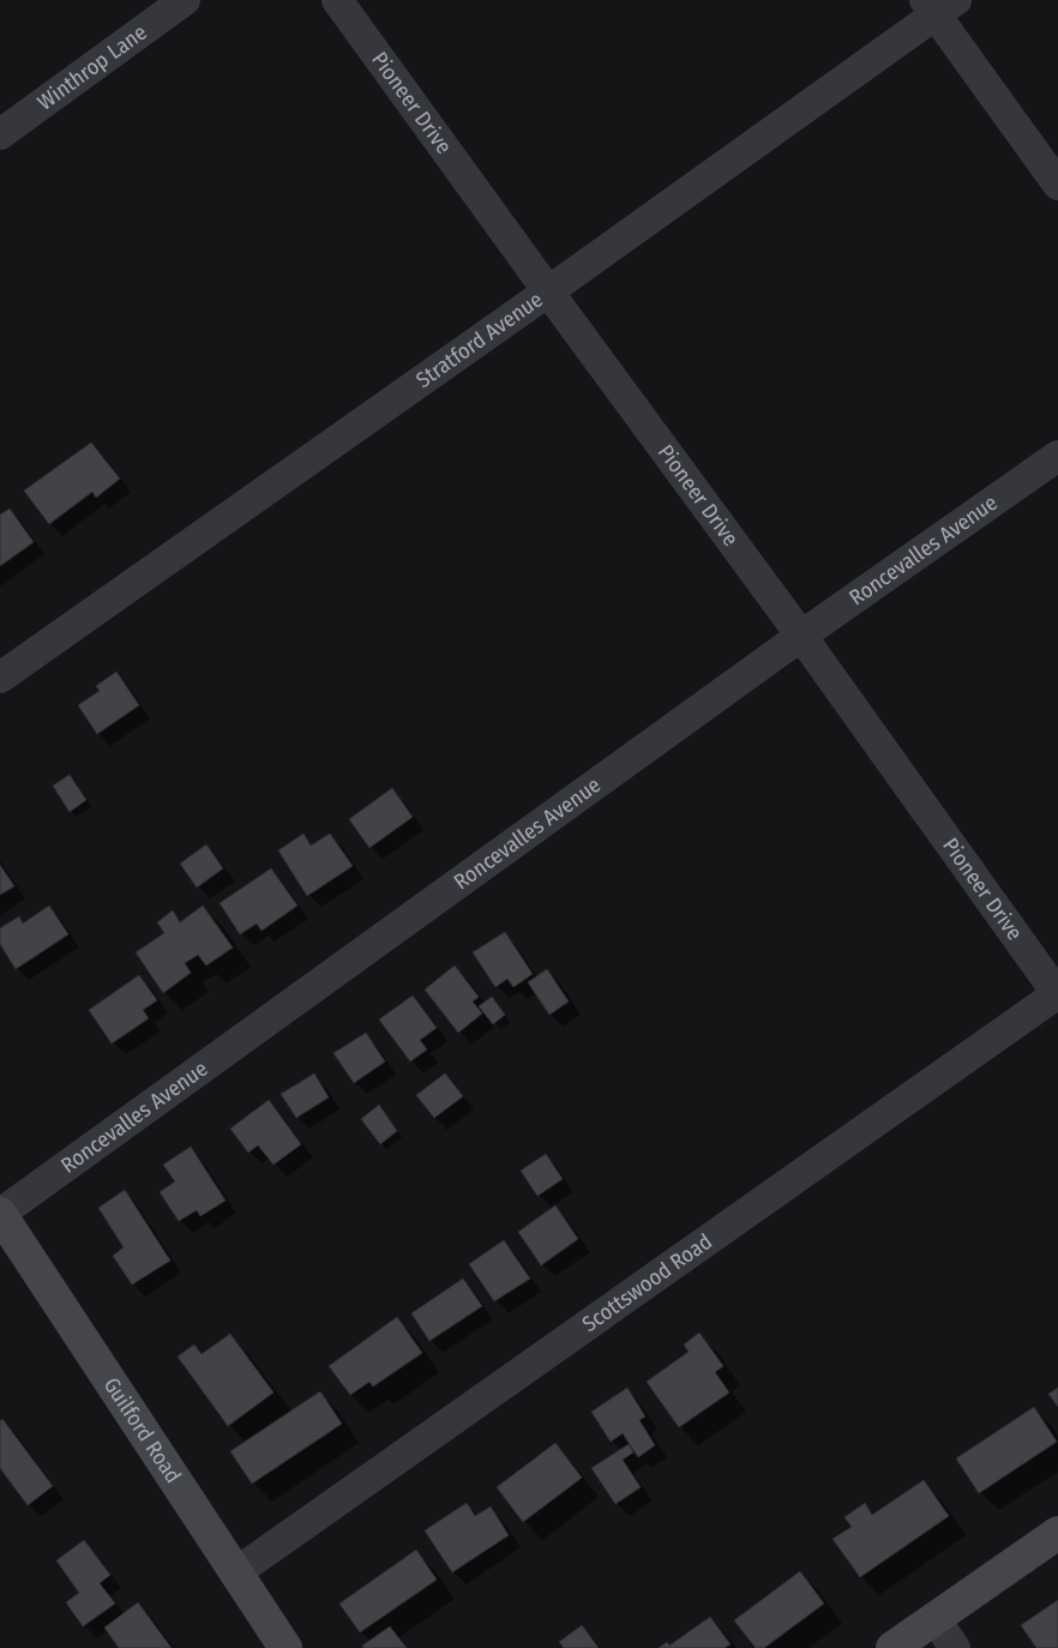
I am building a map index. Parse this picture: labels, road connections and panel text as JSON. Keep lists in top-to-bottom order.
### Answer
{
  "streets": {
    "street": [
      "Winthrop Lane",
      "Pioneer Drive",
      "Stratford Avenue",
      "Roncevalles Avenue",
      "Scottswood Road",
      "Guilford Road"
    ]
  },
  "crossings": [
    ["Pioneer Drive", "Stratford Avenue"],
    ["Pioneer Drive", "Roncevalles Avenue"],
    ["Pioneer Drive", "Scottswood Road"],
    ["Roncevalles Avenue", "Guilford Road"],
    ["Scottswood Road", "Guilford Road"]
  ]
}
